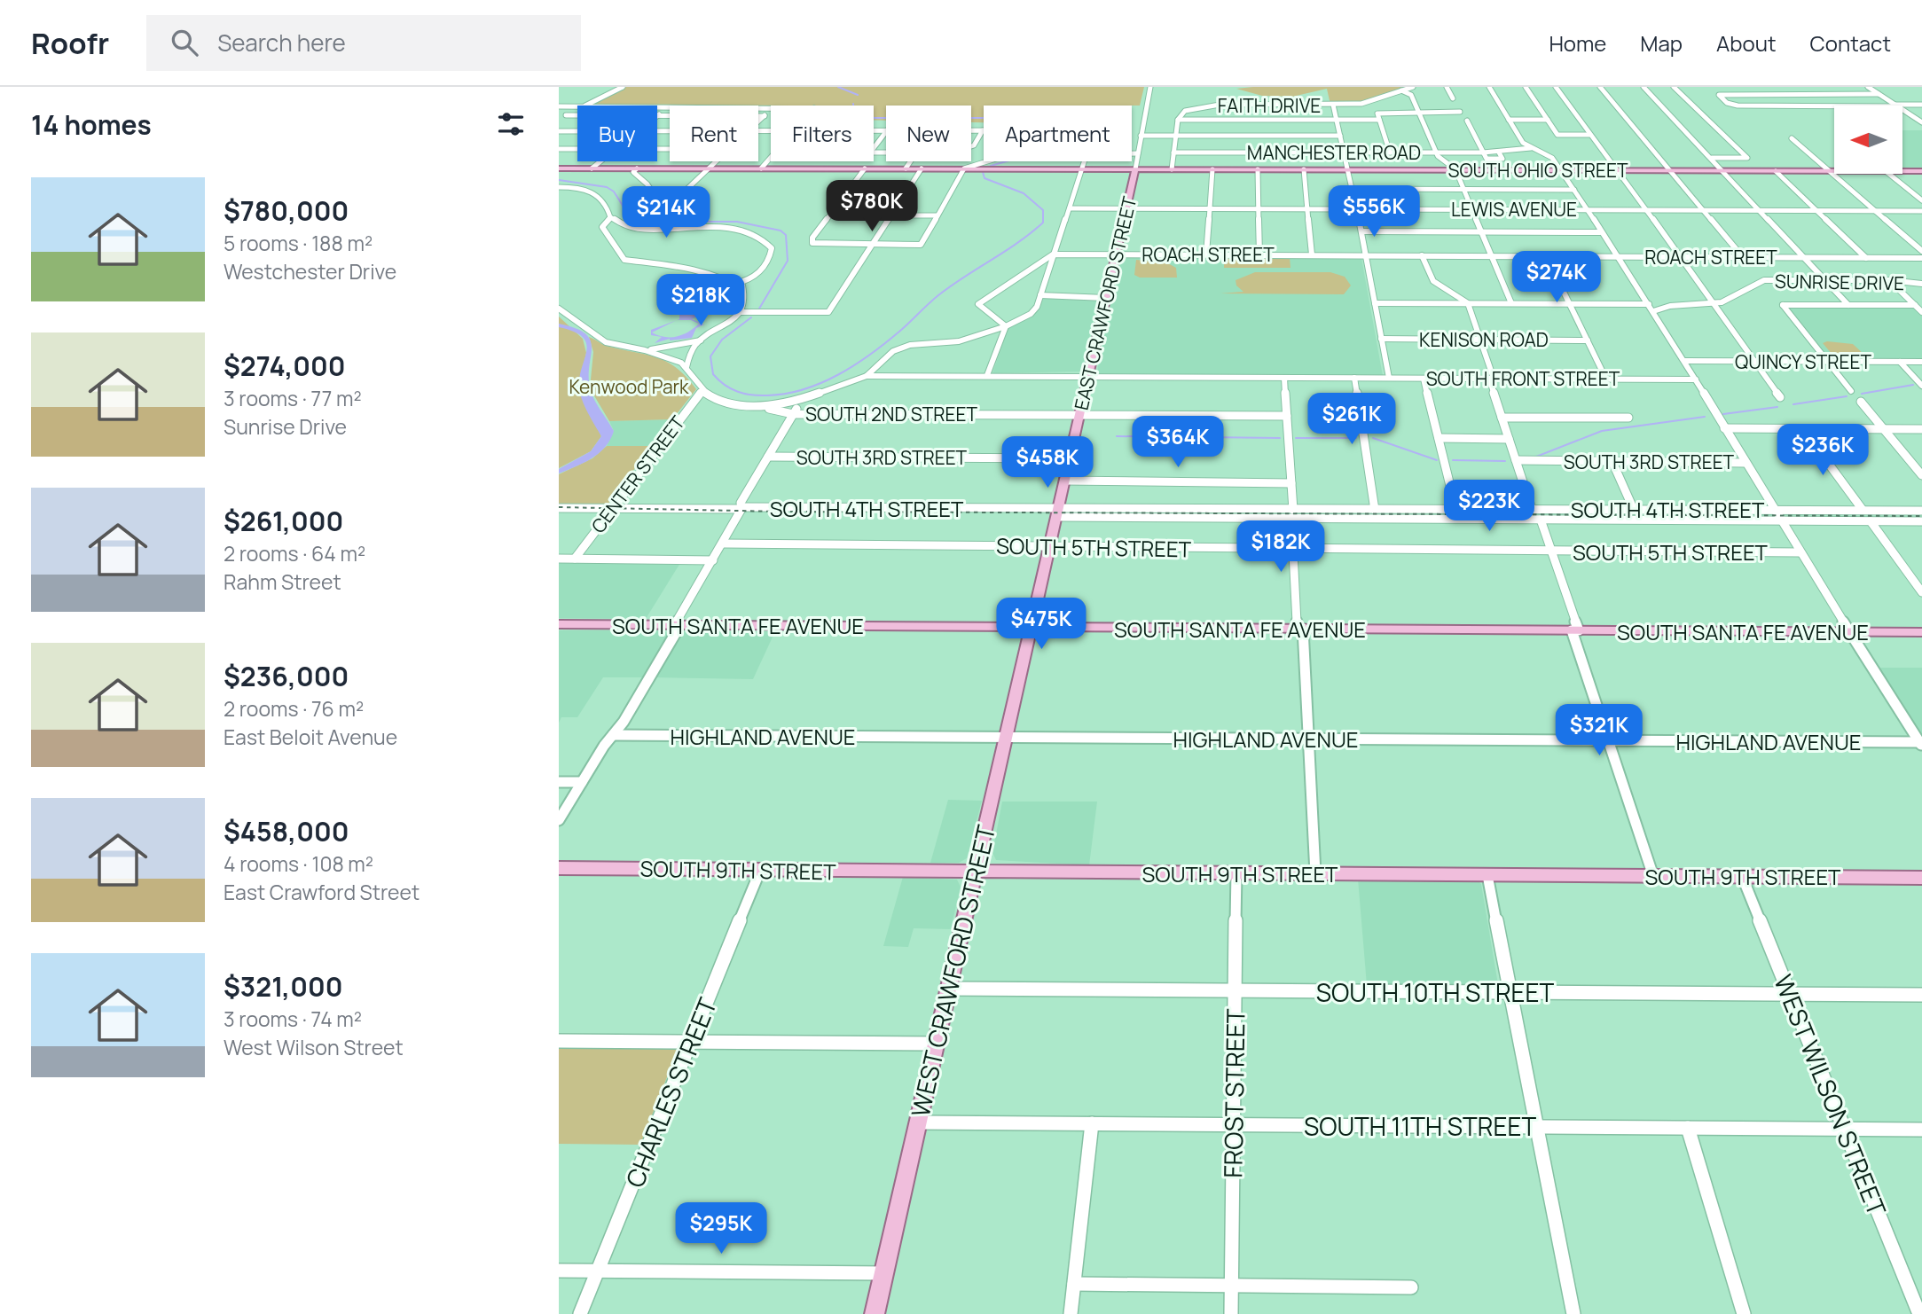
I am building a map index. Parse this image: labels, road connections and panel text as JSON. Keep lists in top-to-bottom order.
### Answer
{
  "streets": {
    "main road": [
      "SOUTH OHIO STREET",
      "EAST CRAWFORD STREET",
      "SOUTH SANTA FE AVENUE",
      "SOUTH 9TH STREET",
      "WEST CRAWFORD STREET"
    ],
    "street": [
      "FAITH DRIVE",
      "MANCHESTER ROAD",
      "LEWIS AVENUE",
      "ROACH STREET",
      "SUNRISE DRIVE",
      "KENISON ROAD",
      "QUINCY STREET",
      "SOUTH FRONT STREET",
      "SOUTH 2ND STREET",
      "SOUTH 3RD STREET",
      "CENTER STREET",
      "SOUTH 4TH STREET",
      "SOUTH 5TH STREET",
      "HIGHLAND AVENUE",
      "SOUTH 10TH STREET",
      "CHARLES STREET",
      "FROST STREET",
      "WEST WILSON STREET",
      "SOUTH 11TH STREET"
    ]
  },
  "crossings": [
    ["SOUTH OHIO STREET", "EAST CRAWFORD STREET"],
    ["LEWIS AVENUE", "EAST CRAWFORD STREET"],
    ["ROACH STREET", "EAST CRAWFORD STREET"],
    ["EAST CRAWFORD STREET", "SOUTH FRONT STREET"],
    ["EAST CRAWFORD STREET", "SOUTH 2ND STREET"],
    ["EAST CRAWFORD STREET", "SOUTH 3RD STREET"],
    ["EAST CRAWFORD STREET", "SOUTH 4TH STREET"],
    ["EAST CRAWFORD STREET", "SOUTH 5TH STREET"],
    ["EAST CRAWFORD STREET", "SOUTH SANTA FE AVENUE"],
    ["EAST CRAWFORD STREET", "WEST CRAWFORD STREET"],
    ["SOUTH 2ND STREET", "CENTER STREET"],
    ["CENTER STREET", "SOUTH 4TH STREET"],
    ["SOUTH SANTA FE AVENUE", "WEST CRAWFORD STREET"],
    ["HIGHLAND AVENUE", "WEST CRAWFORD STREET"],
    ["SOUTH 9TH STREET", "WEST CRAWFORD STREET"],
    ["SOUTH 9TH STREET", "CHARLES STREET"],
    ["SOUTH 9TH STREET", "FROST STREET"],
    ["SOUTH 9TH STREET", "WEST WILSON STREET"],
    ["WEST CRAWFORD STREET", "SOUTH 10TH STREET"],
    ["WEST CRAWFORD STREET", "SOUTH 11TH STREET"],
    ["SOUTH 10TH STREET", "FROST STREET"],
    ["SOUTH 10TH STREET", "WEST WILSON STREET"],
    ["FROST STREET", "SOUTH 11TH STREET"],
    ["WEST WILSON STREET", "SOUTH 11TH STREET"]
  ],
  "parks": ["Kenwood Park"],
  "north": "left",
  "page": {
    "header": "Roofr",
    "search": "Search here",
    "nav": [
      "Home",
      "Map",
      "About",
      "Contact"
    ],
    "heading": "14 homes",
    "chip": [
      "Buy",
      "Rent",
      "Filters",
      "New",
      "Apartment"
    ],
    "list": [
      {
        "name": "$780,000",
        "note": "5 rooms · 188 m² · Westchester Drive"
      },
      {
        "name": "$274,000",
        "note": "3 rooms · 77 m² · Sunrise Drive"
      },
      {
        "name": "$261,000",
        "note": "2 rooms · 64 m² · Rahm Street"
      },
      {
        "name": "$236,000",
        "note": "2 rooms · 76 m² · East Beloit Avenue"
      },
      {
        "name": "$458,000",
        "note": "4 rooms · 108 m² · East Crawford Street"
      },
      {
        "name": "$321,000",
        "note": "3 rooms · 74 m² · West Wilson Street"
      }
    ],
    "price": [
      "$780K",
      "$556K",
      "$214K",
      "$274K",
      "$218K",
      "$261K",
      "$364K",
      "$236K",
      "$458K",
      "$223K",
      "$182K",
      "$475K",
      "$321K",
      "$295K"
    ]
  }
}
